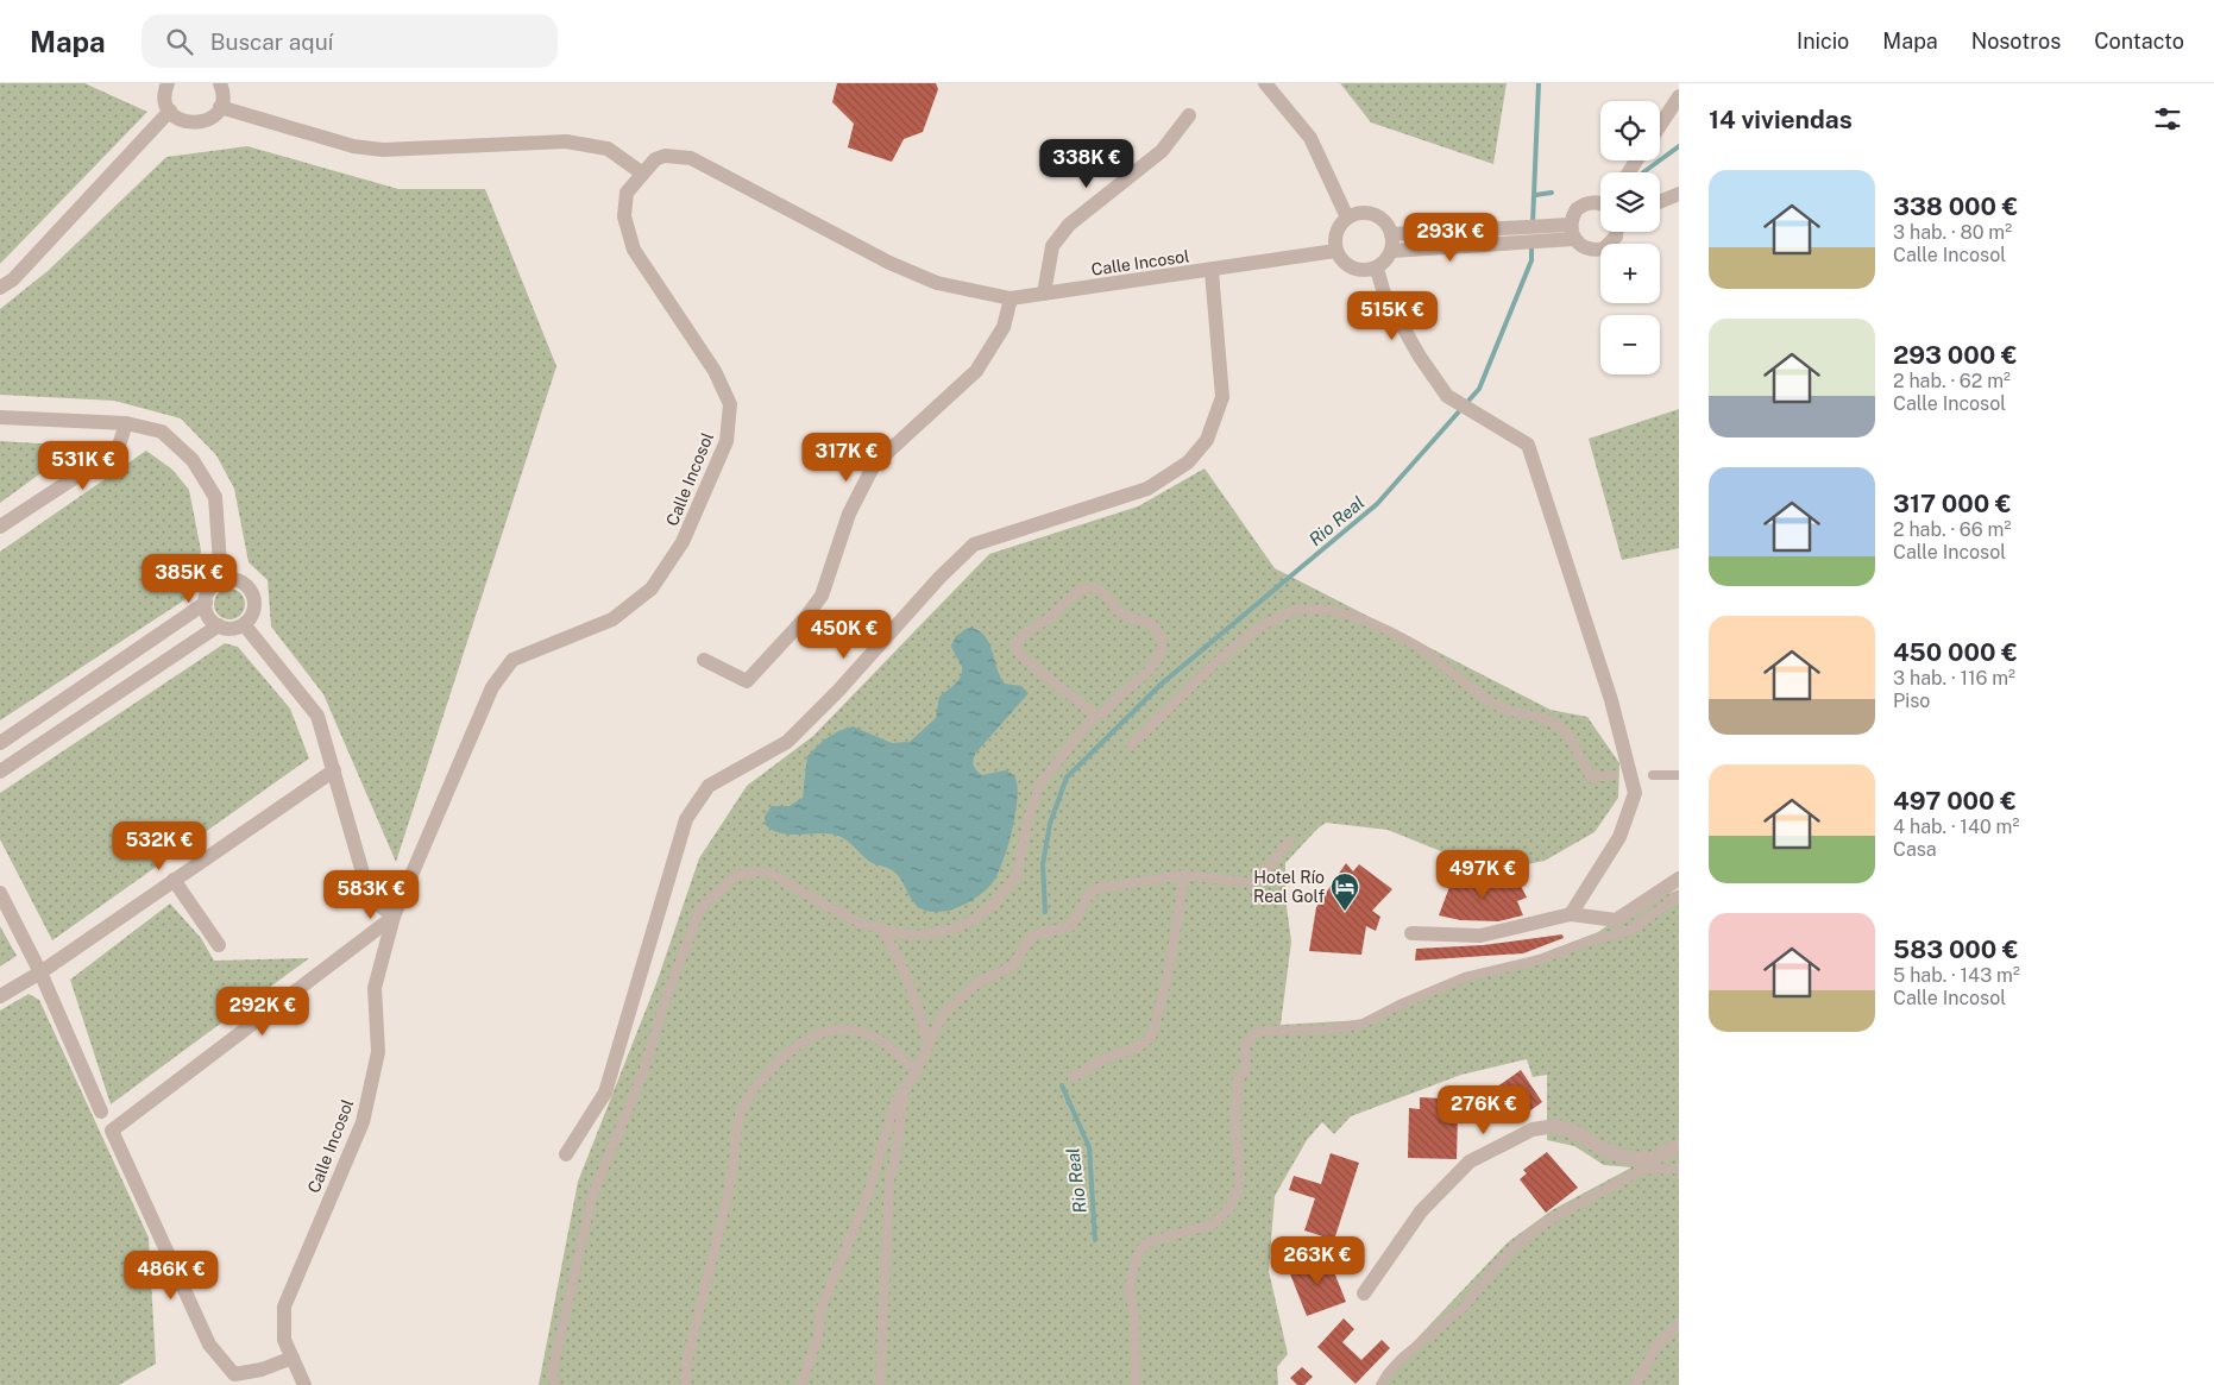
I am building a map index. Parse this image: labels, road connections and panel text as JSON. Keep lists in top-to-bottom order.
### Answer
{
  "streets": {
    "street": ["Calle Incosol"]
  },
  "water": ["Rio Real"],
  "places": {
    "hotel": ["Hotel Río Real Golf"]
  },
  "page": {
    "header": "Mapa",
    "search": "Buscar aquí",
    "nav": [
      "Inicio",
      "Mapa",
      "Nosotros",
      "Contacto"
    ],
    "heading": "14 viviendas",
    "map_buttons": ["+", "−"],
    "price": [
      "338K €",
      "293K €",
      "515K €",
      "317K €",
      "531K €",
      "385K €",
      "450K €",
      "532K €",
      "497K €",
      "583K €",
      "292K €",
      "276K €",
      "263K €",
      "486K €"
    ],
    "list": [
      {
        "name": "338 000 €",
        "note": "3 hab. · 80 m² · Calle Incosol"
      },
      {
        "name": "293 000 €",
        "note": "2 hab. · 62 m² · Calle Incosol"
      },
      {
        "name": "317 000 €",
        "note": "2 hab. · 66 m² · Calle Incosol"
      },
      {
        "name": "450 000 €",
        "note": "3 hab. · 116 m² · Piso"
      },
      {
        "name": "497 000 €",
        "note": "4 hab. · 140 m² · Casa"
      },
      {
        "name": "583 000 €",
        "note": "5 hab. · 143 m² · Calle Incosol"
      }
    ]
  }
}
